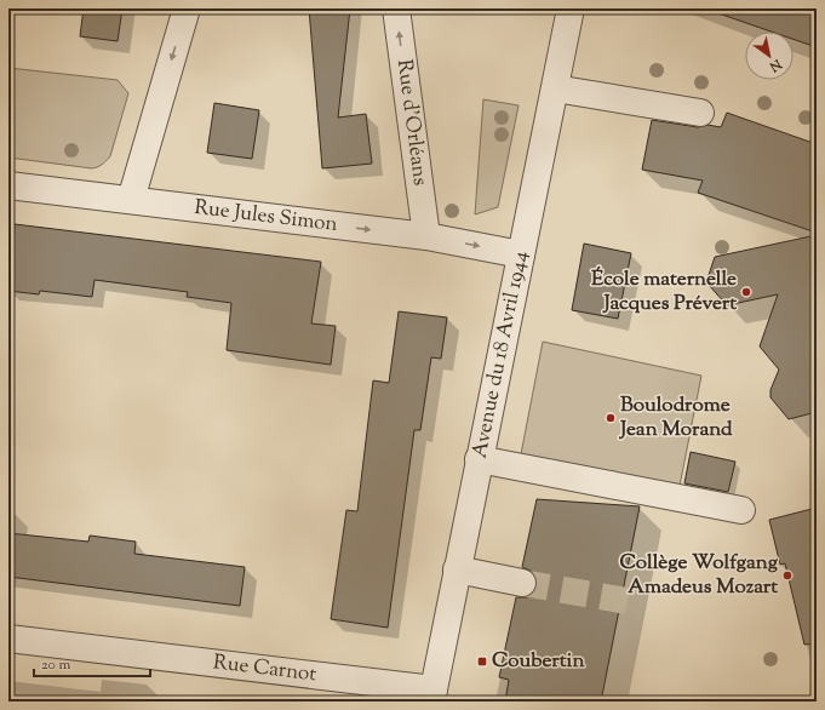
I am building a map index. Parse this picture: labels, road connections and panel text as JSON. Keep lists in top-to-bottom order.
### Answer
{
  "streets": {
    "street": [
      "Rue d'Orléans",
      "Rue Jules Simon",
      "Avenue du 18 Avril 1944",
      "Rue Carnot"
    ]
  },
  "crossings": [
    ["Rue d'Orléans", "Rue Jules Simon"],
    ["Rue Jules Simon", "Avenue du 18 Avril 1944"],
    ["Avenue du 18 Avril 1944", "Rue Carnot"]
  ],
  "one_way": ["Rue d'Orléans", "Rue Jules Simon"],
  "places": {
    "other": ["École maternelle Jacques Prévert", "Boulodrome Jean Morand", "Collège Wolfgang Amadeus Mozart"],
    "transit": ["Coubertin"]
  },
  "scale_bar": "20 m",
  "north": "bottom right"
}
